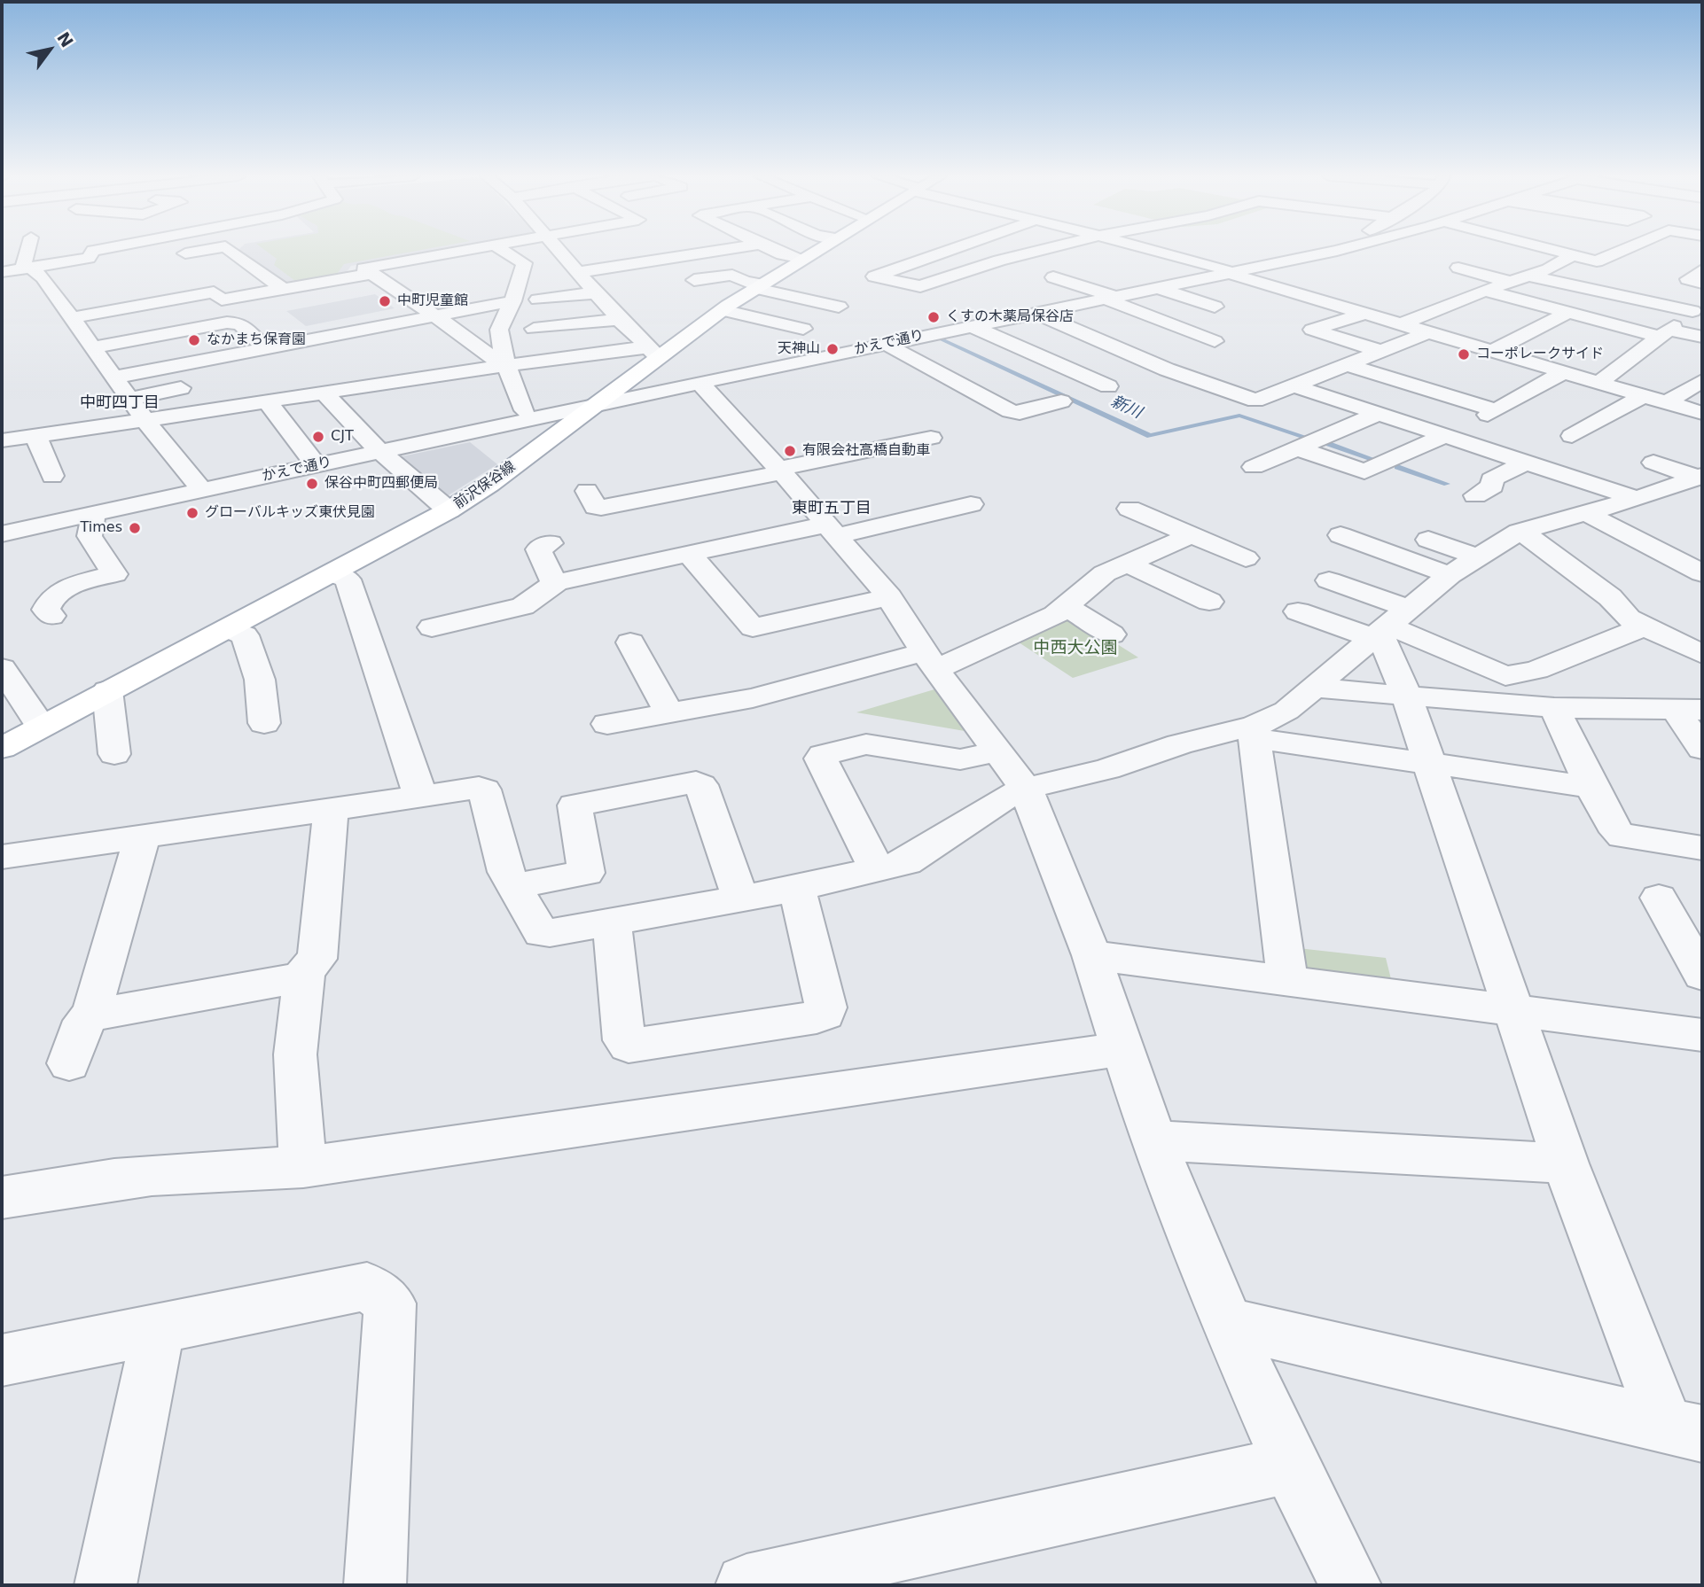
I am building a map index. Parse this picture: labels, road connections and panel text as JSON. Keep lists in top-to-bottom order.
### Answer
{
  "streets": {
    "main road": ["前沢保谷線"],
    "street": ["かえで通り"]
  },
  "crossings": [
    ["かえで通り", "前沢保谷線"]
  ],
  "districts": ["中町四丁目", "東町五丁目"],
  "water": ["新川"],
  "parks": ["中西大公園"],
  "places": [
    "中町児童館",
    "くすの木薬局保谷店",
    "なかまち保育園",
    "天神山",
    "コーポレークサイド",
    "CJT",
    "有限会社高橋自動車",
    "保谷中町四郵便局",
    "グローバルキッズ東伏見園",
    "Times"
  ],
  "north": "top right"
}
